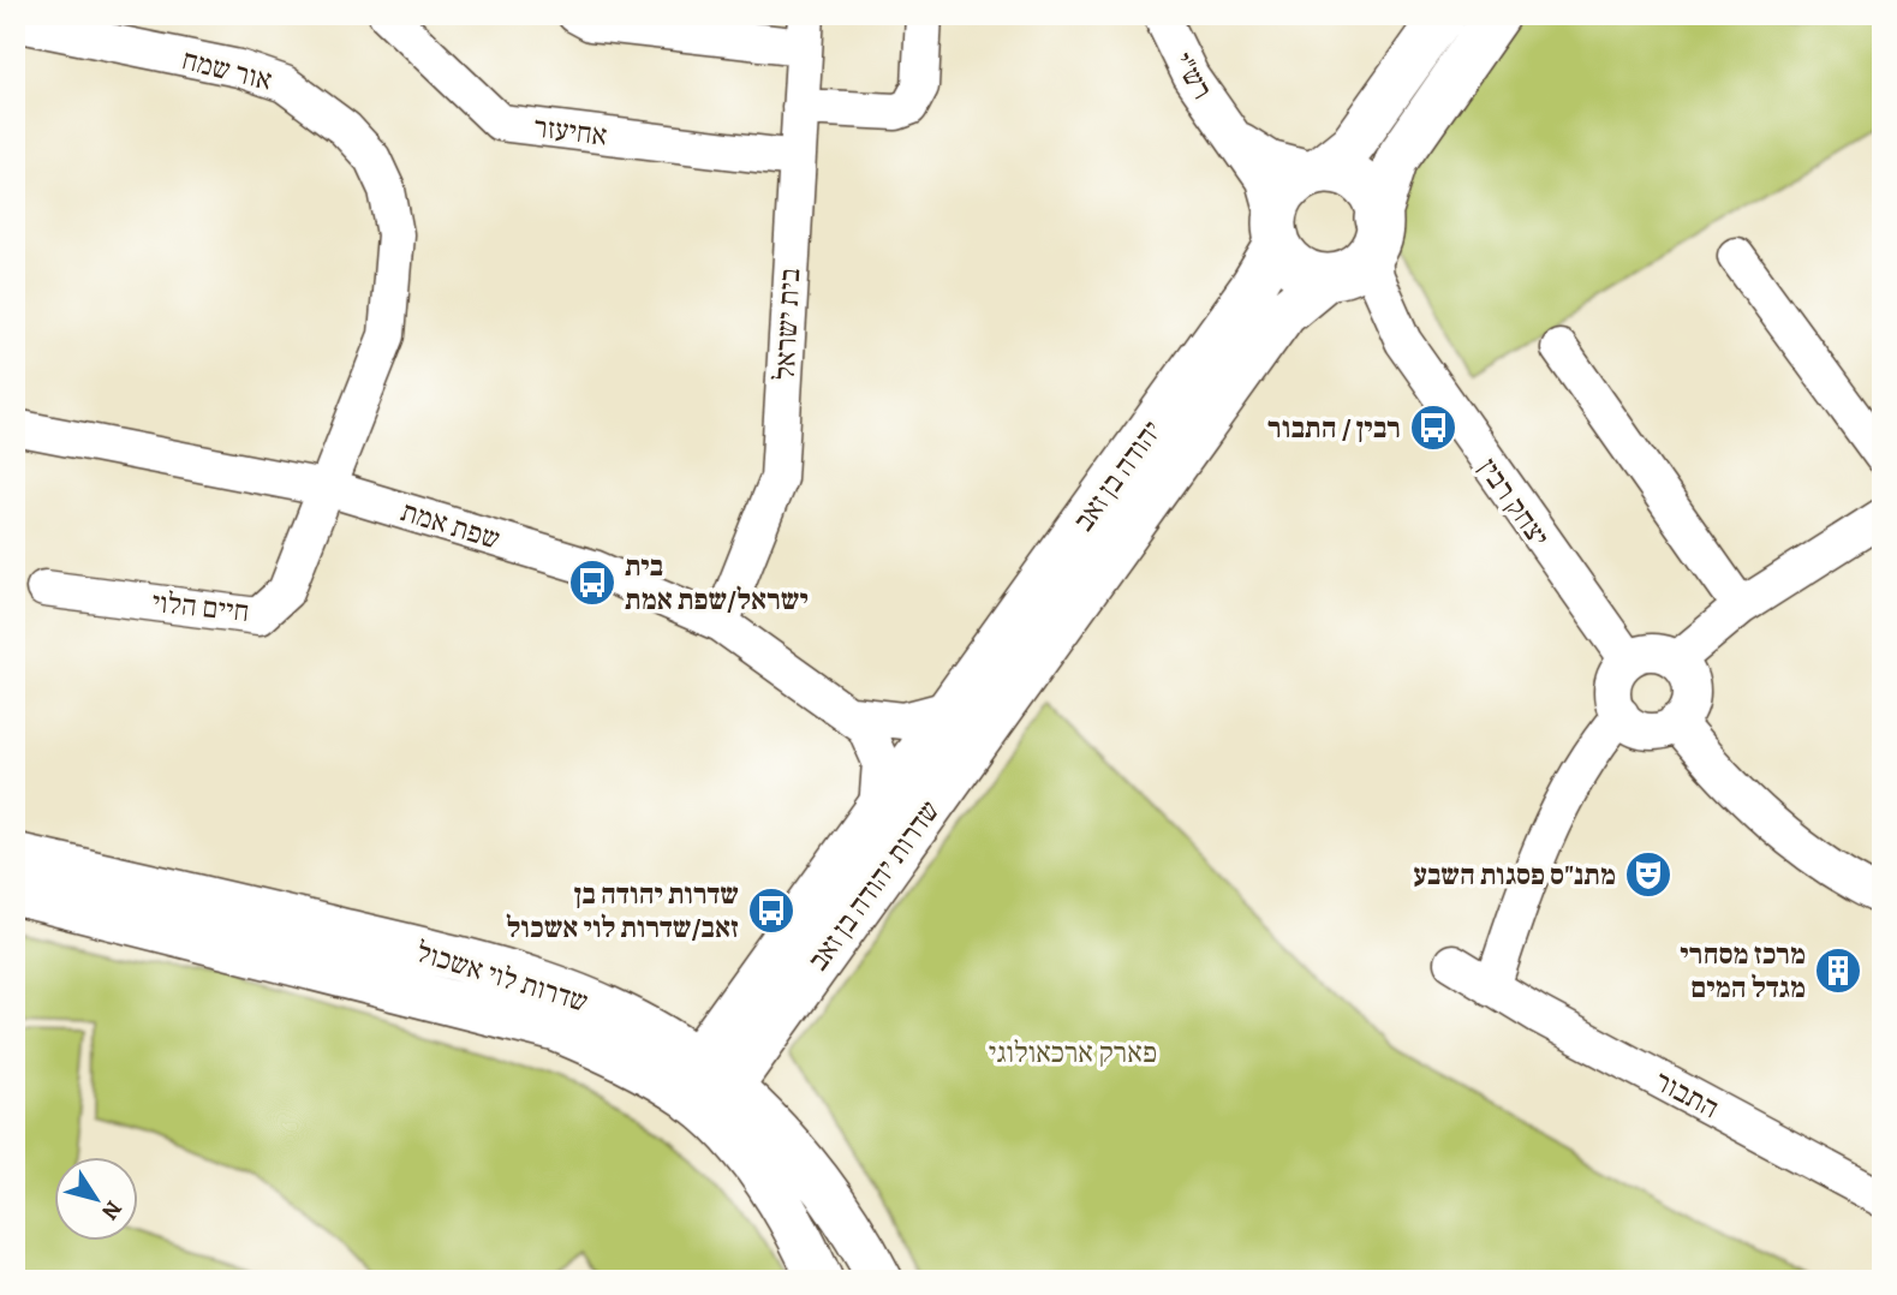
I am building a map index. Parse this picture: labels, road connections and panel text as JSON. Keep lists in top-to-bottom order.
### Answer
{
  "streets": {
    "main road": ["יהודה בן זאב", "שדרות יהודה בן זאב", "שדרות לוי אשכול"],
    "street": [
      "אור שמח",
      "רש\"י",
      "אחיעזר",
      "בית ישראל",
      "יצחק רבין",
      "שפת אמת",
      "חיים הלוי",
      "התבור"
    ]
  },
  "crossings": [
    ["אור שמח", "שפת אמת"],
    ["אור שמח", "חיים הלוי"],
    ["רש\"י", "יהודה בן זאב"],
    ["רש\"י", "יצחק רבין"],
    ["רש\"י", "שדרות יהודה בן זאב"],
    ["אחיעזר", "בית ישראל"],
    ["בית ישראל", "שפת אמת"],
    ["יהודה בן זאב", "יצחק רבין"],
    ["יהודה בן זאב", "שפת אמת"],
    ["יהודה בן זאב", "שדרות יהודה בן זאב"],
    ["יצחק רבין", "שדרות יהודה בן זאב"],
    ["שפת אמת", "חיים הלוי"],
    ["שפת אמת", "שדרות יהודה בן זאב"],
    ["שדרות יהודה בן זאב", "שדרות לוי אשכול"]
  ],
  "parks": ["פארק ארכאולוגי"],
  "places": {
    "bus stop": ["רבין / התבור", "בית ישראל/שפת אמת", "שדרות יהודה בן זאב/שדרות לוי אשכול"],
    "theatre": ["מתנ\"ס פסגות השבע"],
    "building": ["מרכז מסחרי מגדל המים"]
  },
  "north": "bottom right"
}
